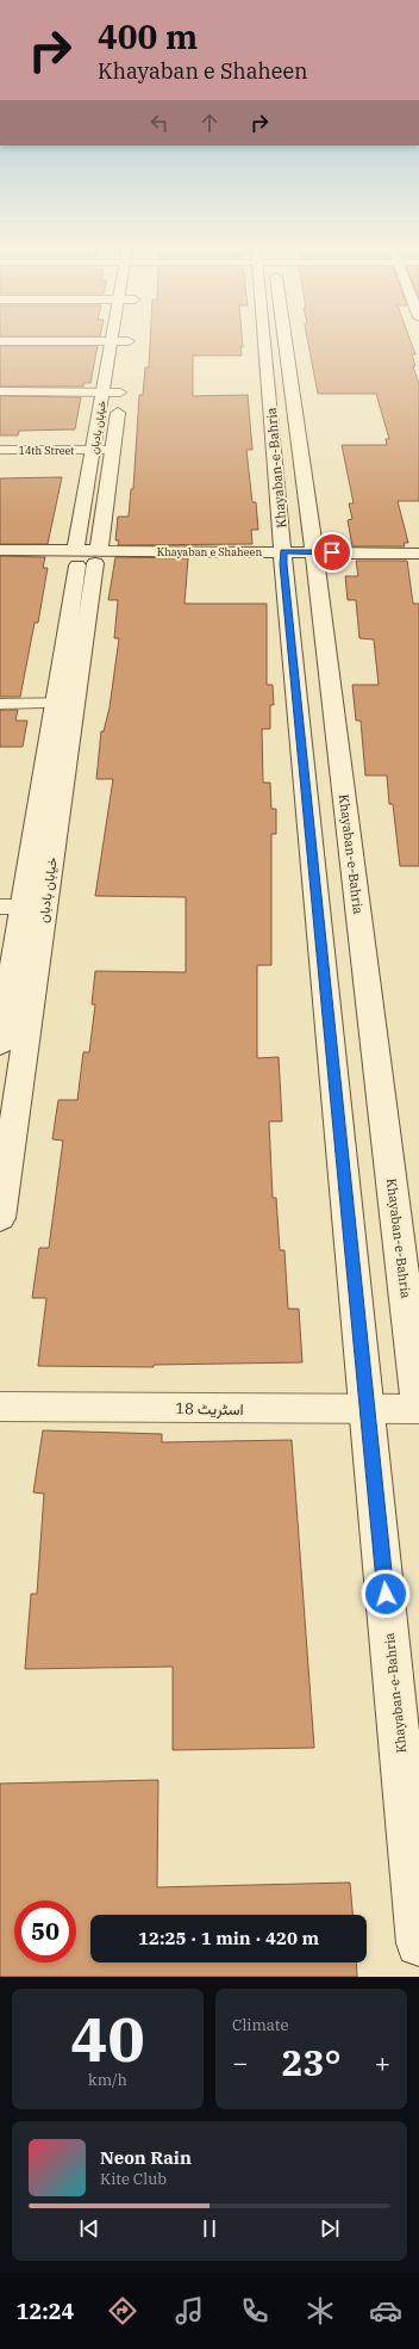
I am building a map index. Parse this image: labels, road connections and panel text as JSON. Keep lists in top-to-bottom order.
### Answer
{
  "streets": {
    "main road": ["خیابان بادبان", "Khayaban-e-Bahria", "Khayaban e Shaheen"],
    "street": ["14th Street", "اسٹریٹ 18"]
  },
  "crossings": [
    ["خیابان بادبان", "14th Street"],
    ["خیابان بادبان", "Khayaban e Shaheen"],
    ["Khayaban-e-Bahria", "Khayaban e Shaheen"],
    ["Khayaban-e-Bahria", "اسٹریٹ 18"]
  ],
  "page": {
    "turn": ["400 m", "Khayaban e Shaheen"],
    "limit": "50",
    "trip": "12:25 · 1 min · 420 m",
    "tile": [
      ["40", "km/h"],
      "Climate"
    ],
    "heat": ["−", "23°", "+"],
    "song": ["Neon Rain", "Kite Club"],
    "tabs": "12:24"
  }
}
